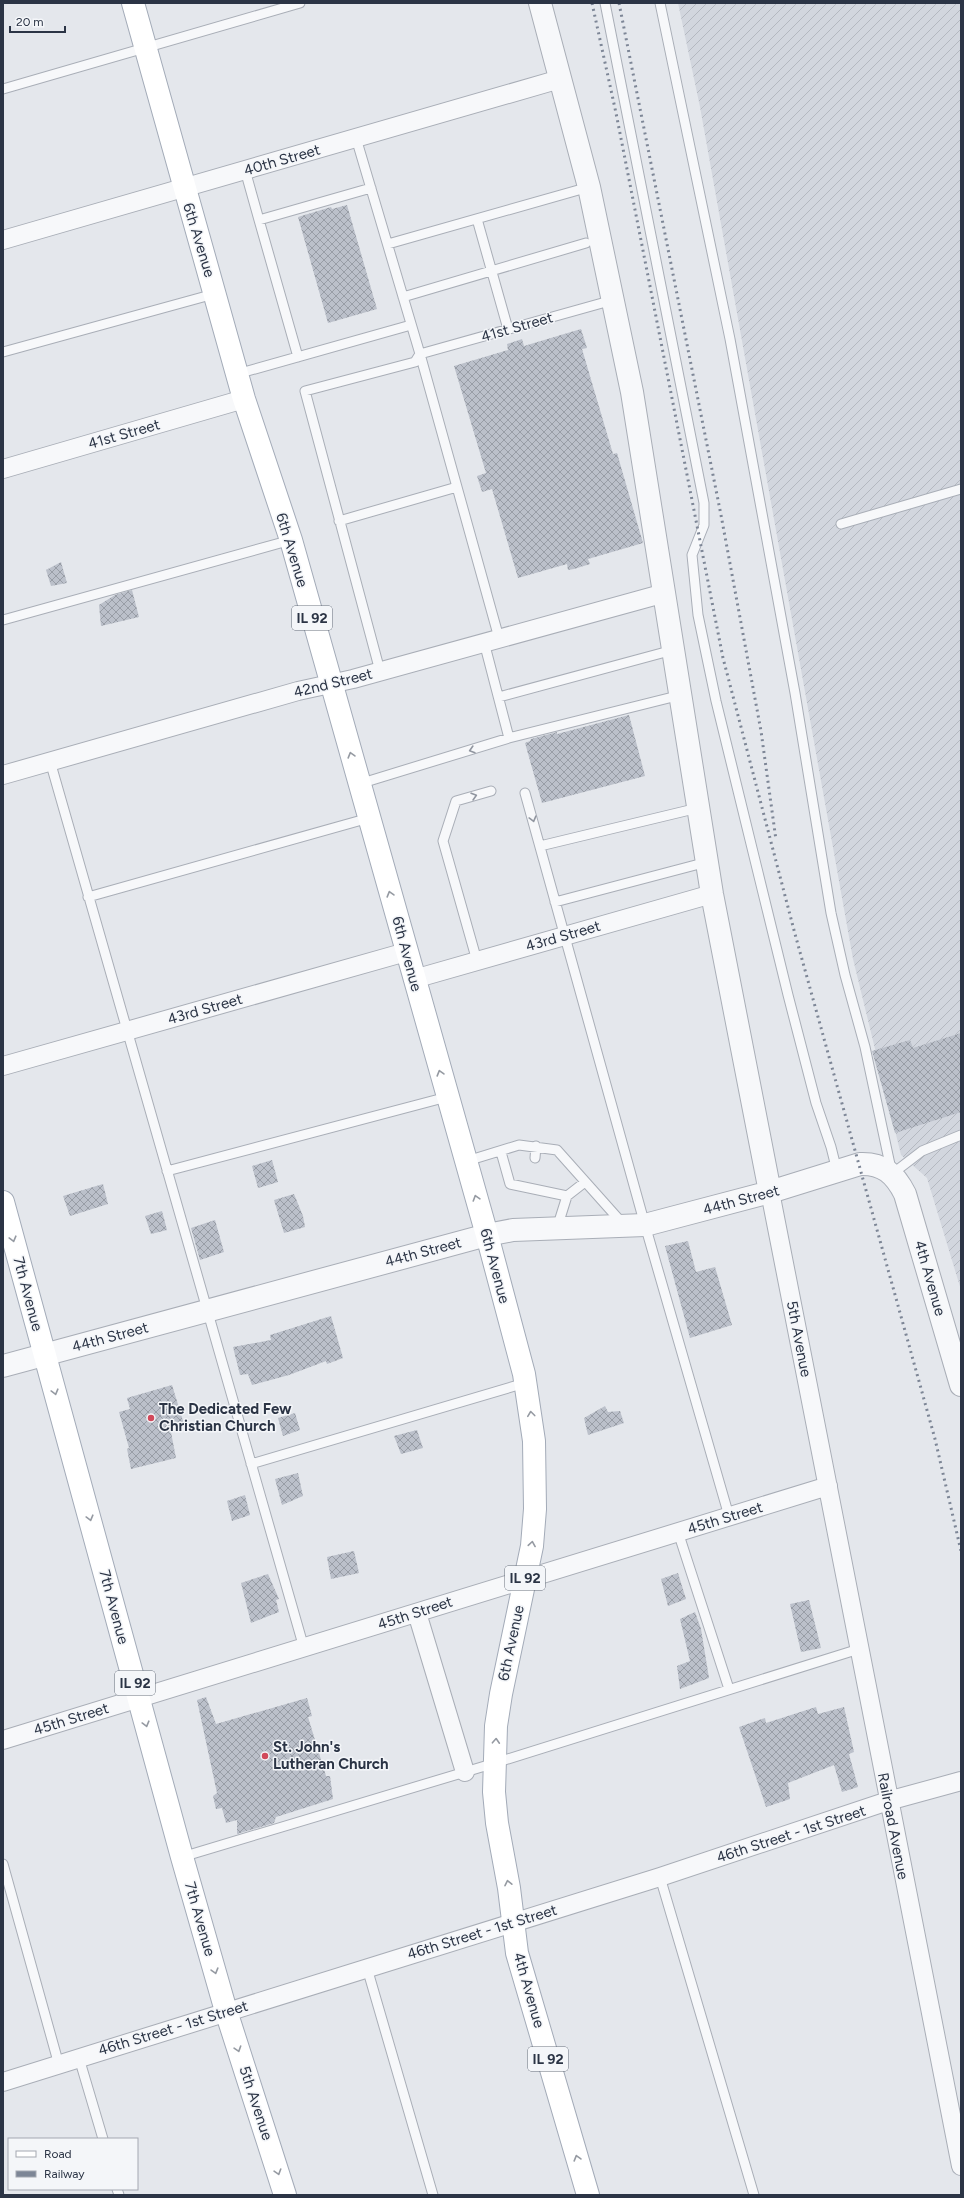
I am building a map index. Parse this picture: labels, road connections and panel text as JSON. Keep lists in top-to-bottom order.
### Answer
{
  "streets": {
    "main road": [
      "6th Avenue",
      "IL 92",
      "4th Avenue",
      "7th Avenue",
      "5th Avenue"
    ],
    "street": [
      "40th Street",
      "41st Street",
      "42nd Street",
      "43rd Street",
      "44th Street",
      "45th Street",
      "Railroad Avenue",
      "46th Street - 1st Street"
    ]
  },
  "crossings": [
    ["40th Street", "6th Avenue"],
    ["6th Avenue", "41st Street"],
    ["6th Avenue", "42nd Street"],
    ["6th Avenue", "43rd Street"],
    ["6th Avenue", "44th Street"],
    ["6th Avenue", "4th Avenue"],
    ["6th Avenue", "45th Street"],
    ["6th Avenue", "46th Street - 1st Street"],
    ["44th Street", "4th Avenue"],
    ["44th Street", "7th Avenue"],
    ["44th Street", "5th Avenue"],
    ["4th Avenue", "46th Street - 1st Street"],
    ["7th Avenue", "5th Avenue"],
    ["7th Avenue", "45th Street"],
    ["7th Avenue", "46th Street - 1st Street"],
    ["5th Avenue", "45th Street"],
    ["5th Avenue", "Railroad Avenue"],
    ["5th Avenue", "46th Street - 1st Street"],
    ["45th Street", "Railroad Avenue"],
    ["Railroad Avenue", "46th Street - 1st Street"]
  ],
  "one_way": [
    "6th Avenue",
    "4th Avenue",
    "7th Avenue",
    "5th Avenue"
  ],
  "places": ["The Dedicated Few Christian Church", "St. John's Lutheran Church"],
  "legend": ["Road", "Railway"],
  "scale_bar": "20 m"
}
